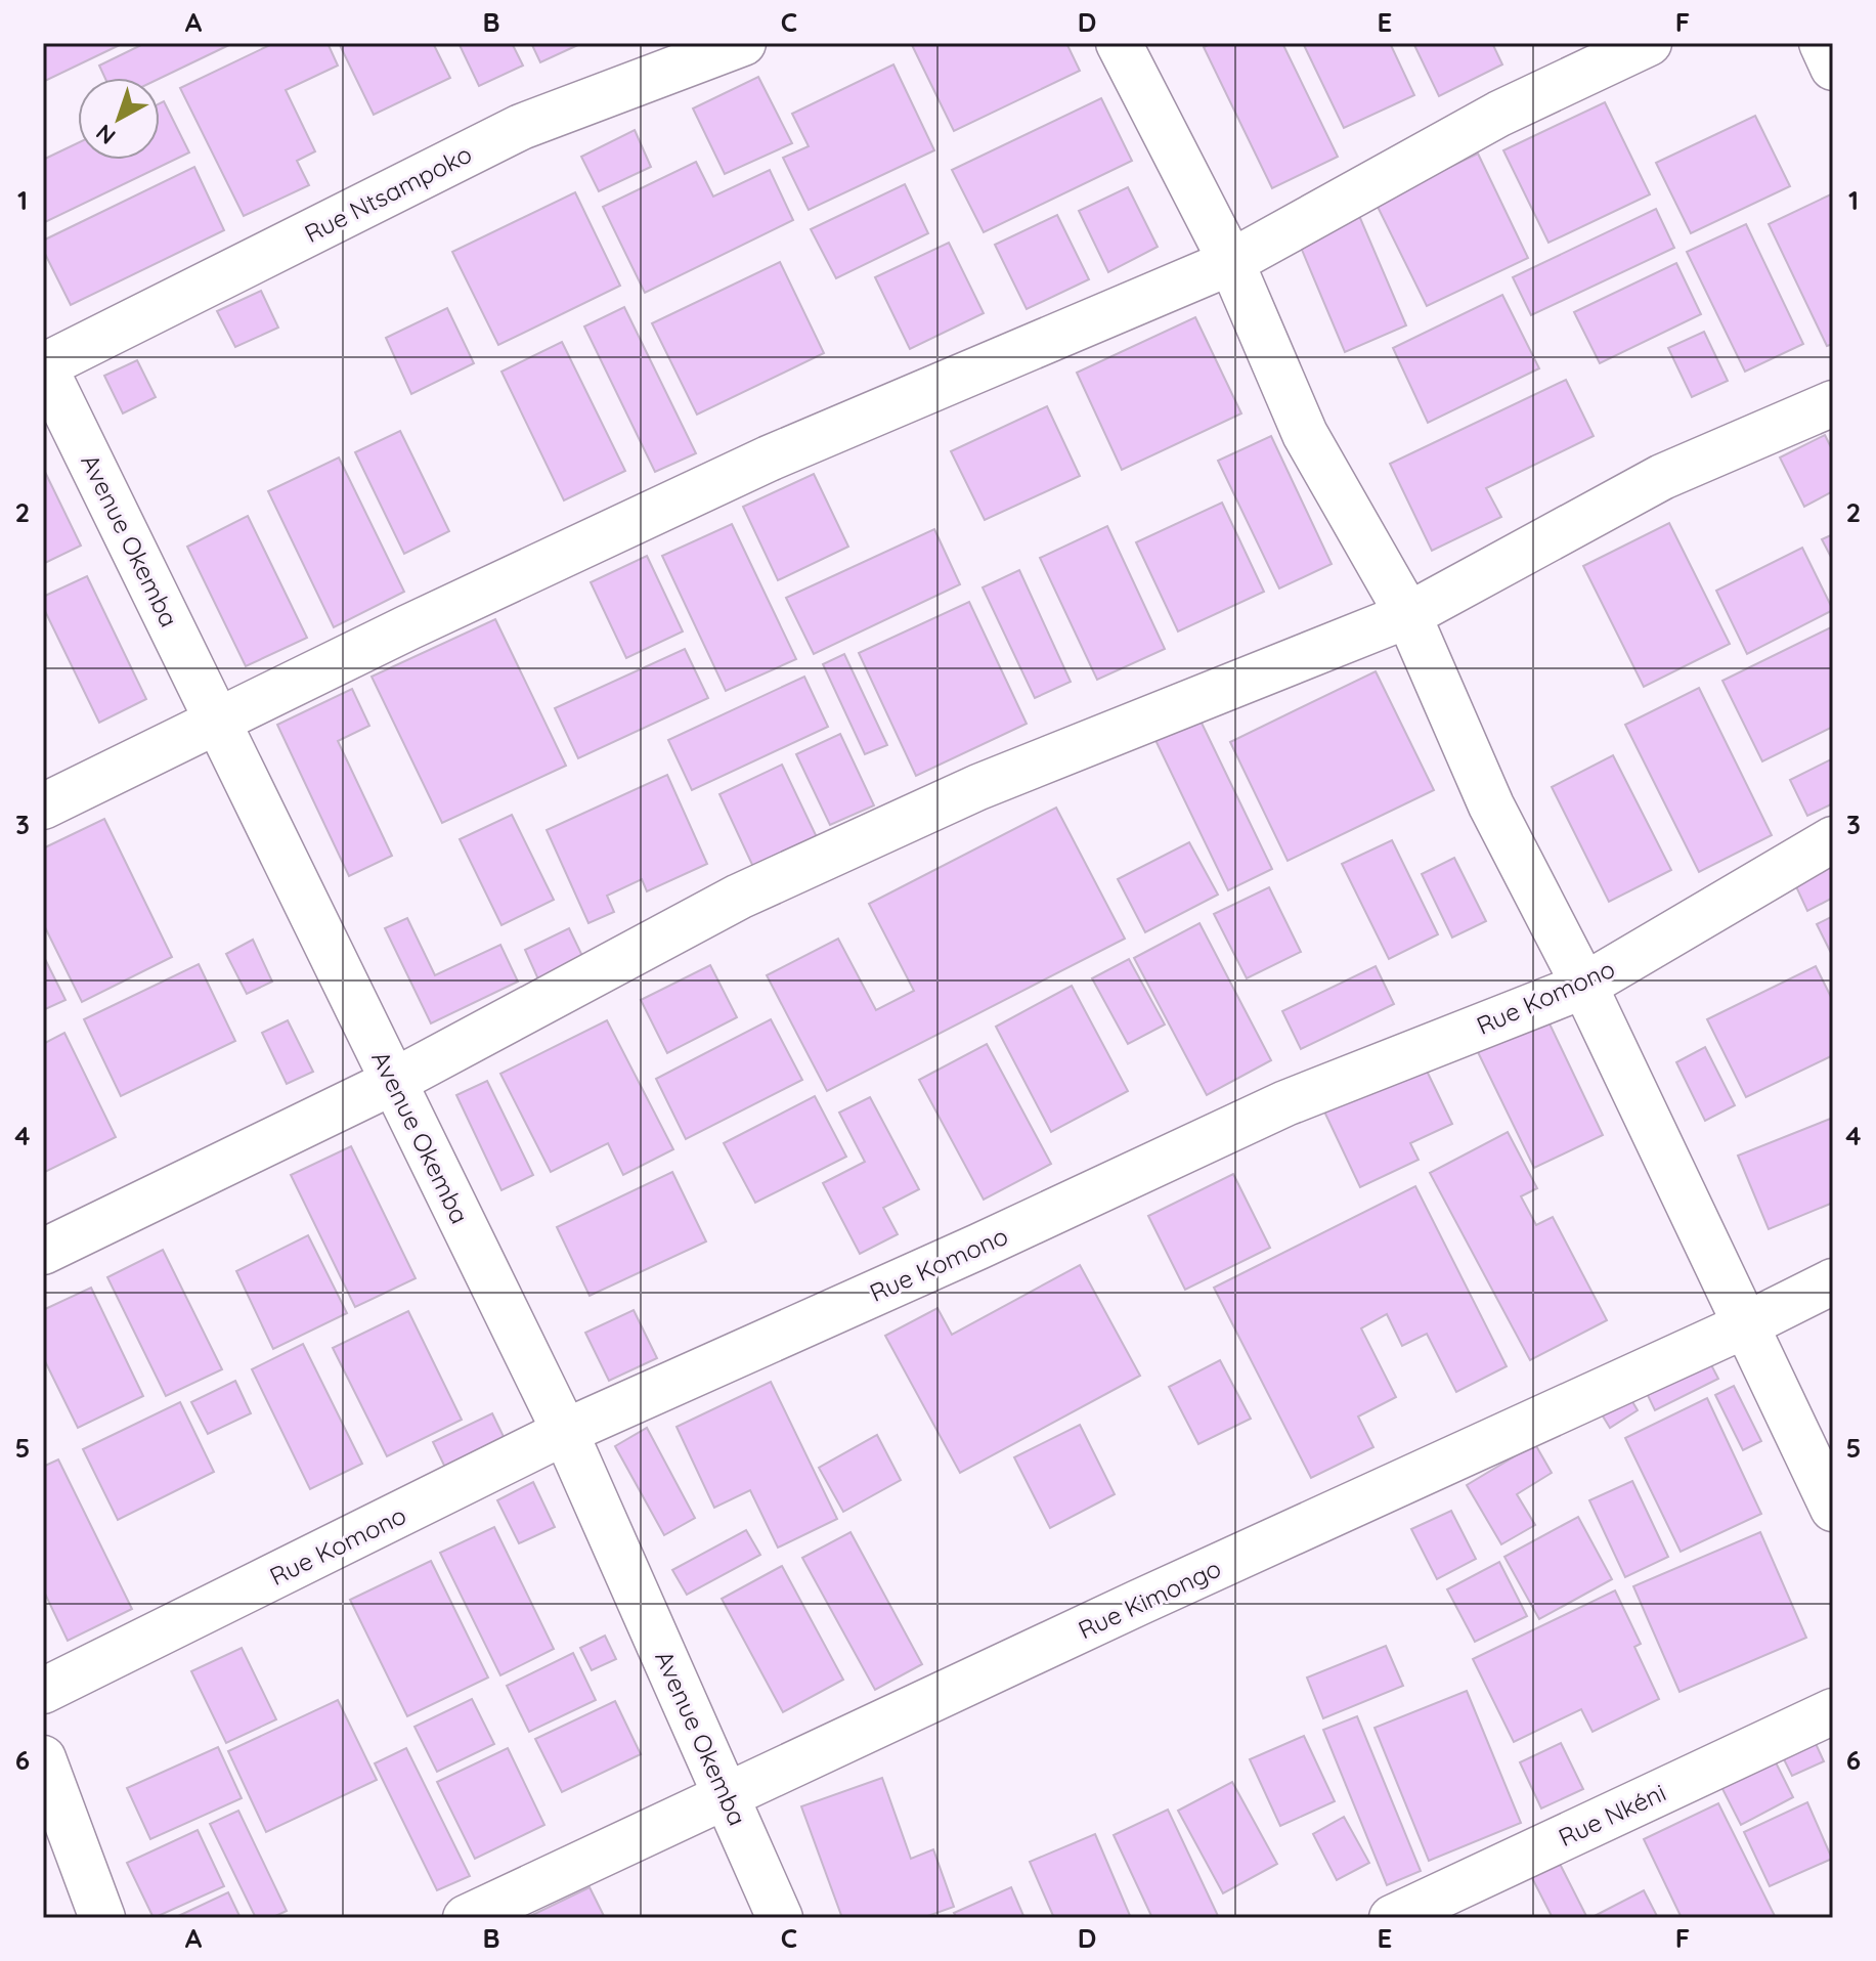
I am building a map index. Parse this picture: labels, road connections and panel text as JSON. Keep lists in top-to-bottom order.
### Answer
{
  "streets": {
    "street": [
      "Rue Ntsampoko",
      "Avenue Okemba",
      "Rue Komono",
      "Rue Kimongo",
      "Rue Nkéni"
    ]
  },
  "crossings": [
    ["Rue Ntsampoko", "Avenue Okemba"],
    ["Avenue Okemba", "Rue Komono"],
    ["Avenue Okemba", "Rue Kimongo"]
  ],
  "north": "bottom left",
  "grid": {
    "columns": [
      "A",
      "B",
      "C",
      "D",
      "E",
      "F"
    ],
    "rows": [
      "1",
      "2",
      "3",
      "4",
      "5",
      "6"
    ]
  }
}
